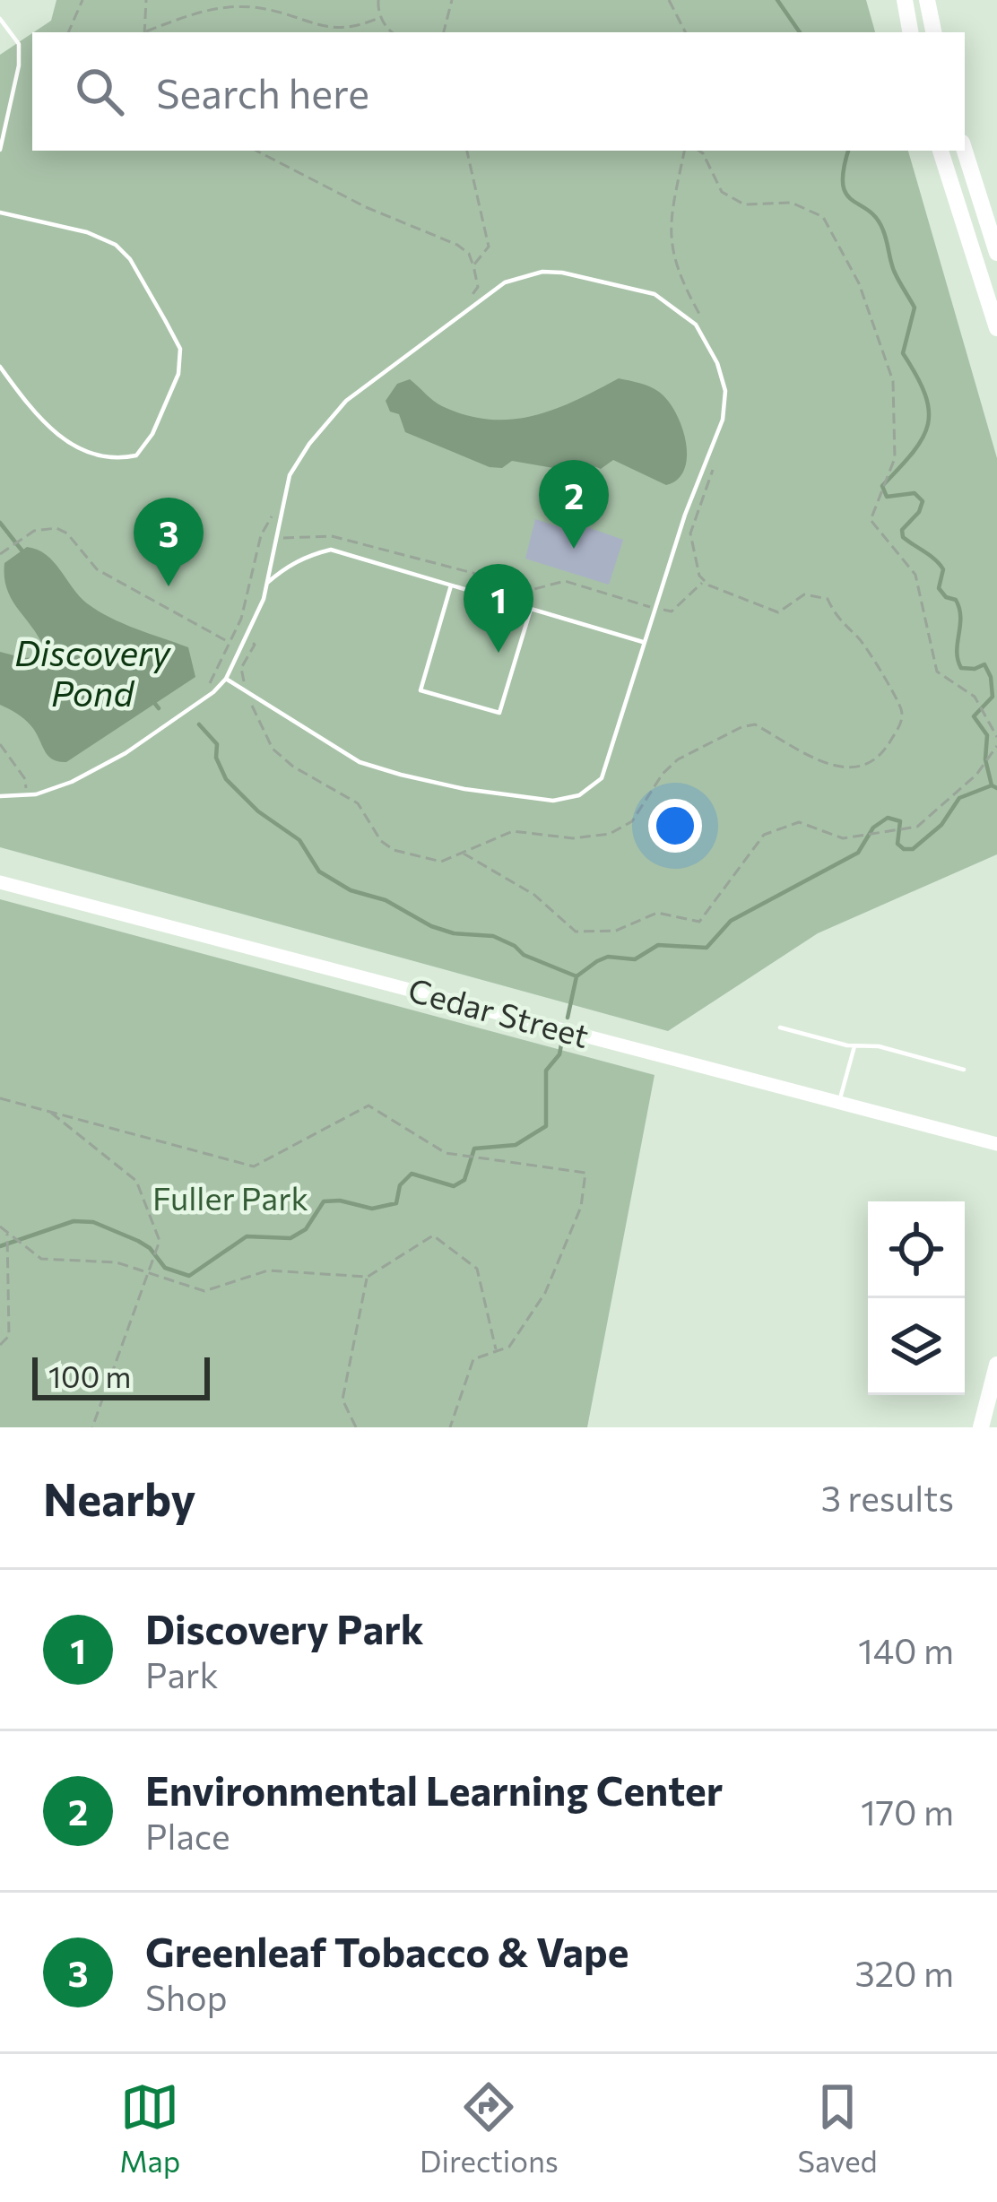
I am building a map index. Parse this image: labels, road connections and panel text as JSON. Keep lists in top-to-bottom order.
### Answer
{
  "streets": {
    "main road": ["Cedar Street"]
  },
  "water": ["Discovery Pond"],
  "parks": ["Fuller Park"],
  "scale_bar": "100 m",
  "page": {
    "search": "Search here",
    "pins": ["2", "3", "1"],
    "scale": "100 m",
    "heading": ["Nearby", "3 results"],
    "list": [
      {
        "mark": "1",
        "name": "Discovery Park",
        "note": "Park",
        "value": "140 m"
      },
      {
        "mark": "2",
        "name": "Environmental Learning Center",
        "note": "Place",
        "value": "170 m"
      },
      {
        "mark": "3",
        "name": "Greenleaf Tobacco & Vape",
        "note": "Shop",
        "value": "320 m"
      }
    ],
    "nav": ["Map", "Directions", "Saved"]
  }
}
